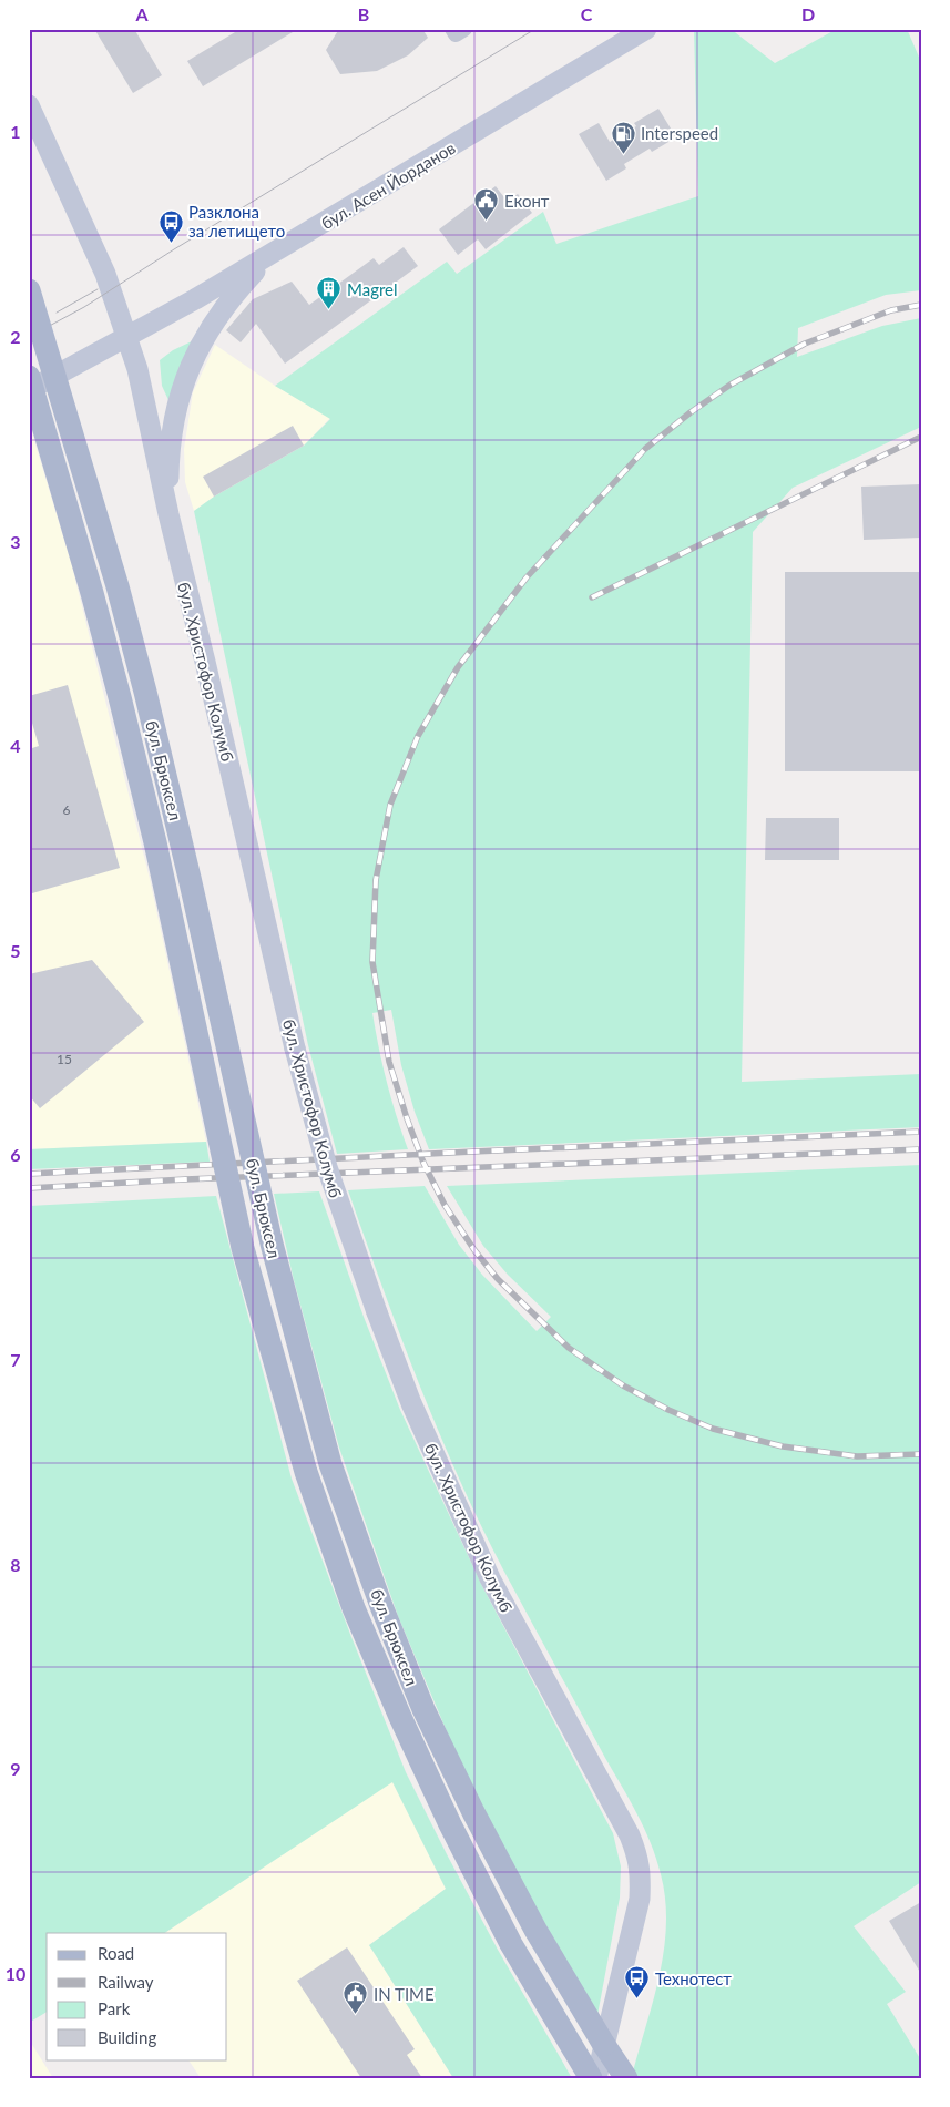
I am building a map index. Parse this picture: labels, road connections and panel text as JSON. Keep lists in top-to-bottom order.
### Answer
{
  "streets": {
    "main road": ["бул. Брюксел"],
    "street": ["бул. Асен Йорданов", "бул. Христофор Колумб"]
  },
  "crossings": [
    ["бул. Асен Йорданов", "бул. Христофор Колумб"]
  ],
  "places": {
    "fuel station": ["Interspeed"],
    "public building": ["Еконт", "IN TIME"],
    "bus stop": ["Разклона за летището", "Технотест"],
    "building": ["Magrel"]
  },
  "house_numbers": ["6", "15"],
  "legend": [
    "Road",
    "Railway",
    "Park",
    "Building"
  ],
  "grid": {
    "columns": [
      "A",
      "B",
      "C",
      "D"
    ],
    "rows": [
      "1",
      "2",
      "3",
      "4",
      "5",
      "6",
      "7",
      "8",
      "9",
      "10"
    ]
  }
}
